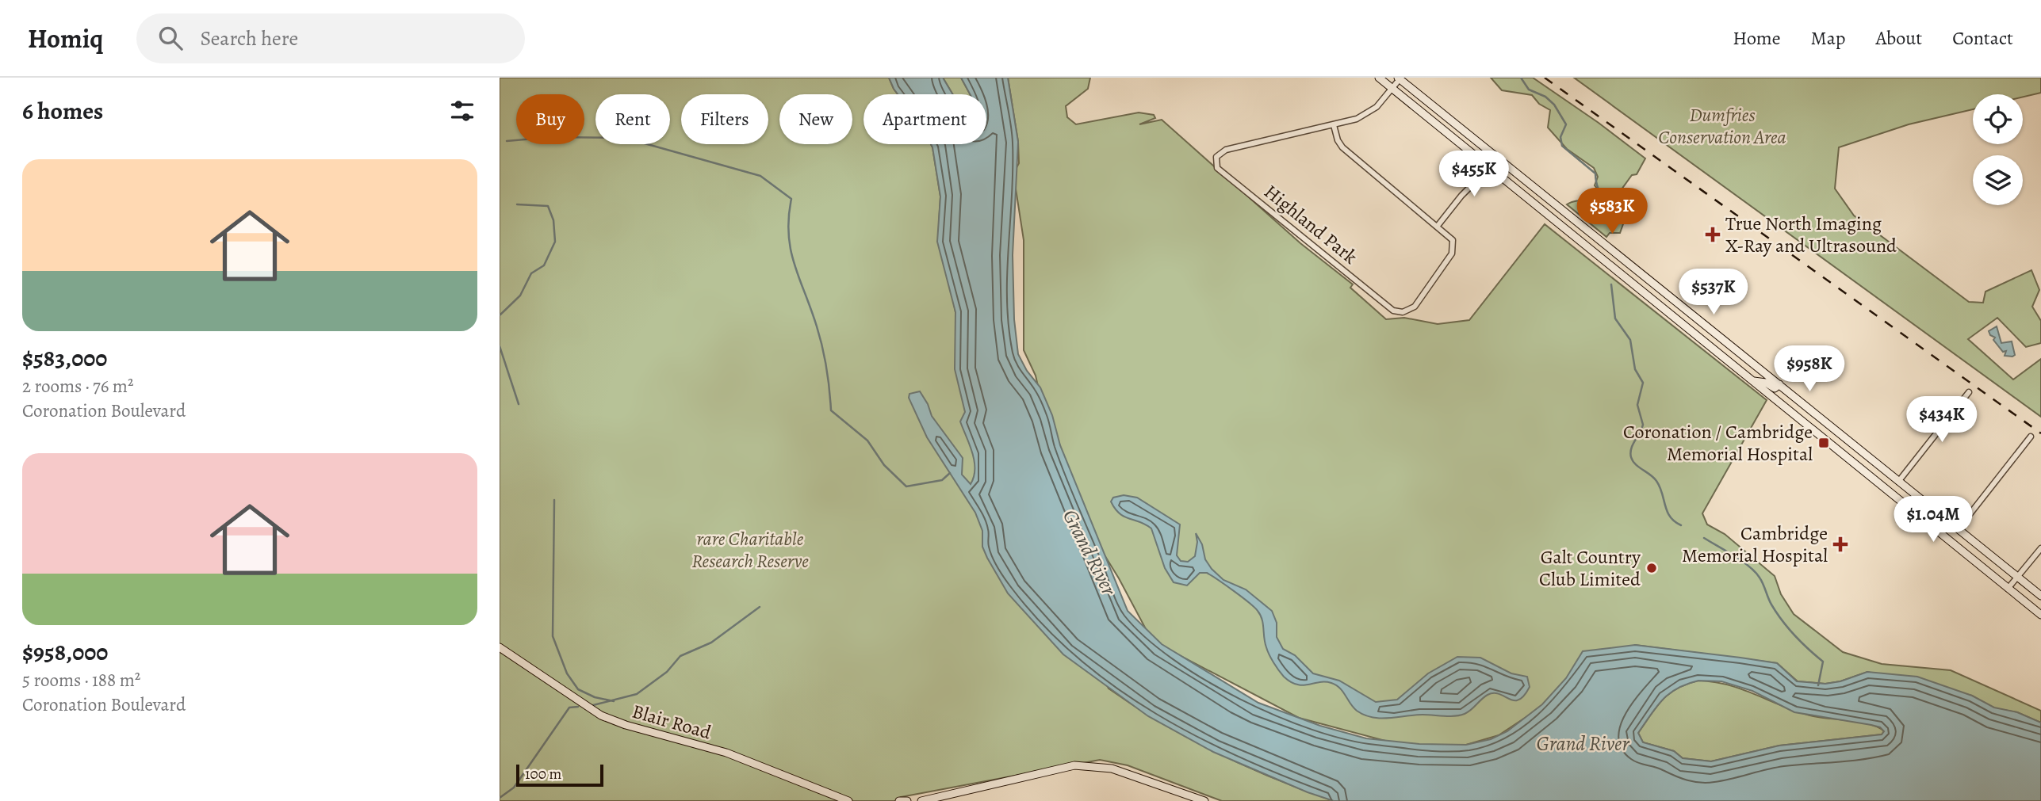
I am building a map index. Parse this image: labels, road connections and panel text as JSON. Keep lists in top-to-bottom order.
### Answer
{
  "streets": {
    "main road": ["Blair Road"],
    "street": ["Highland Park"]
  },
  "water": ["Grand River"],
  "parks": ["Dumfries Conservation Area", "rare Charitable Research Reserve"],
  "places": {
    "health": ["True North Imaging X-Ray and Ultrasound", "Cambridge Memorial Hospital"],
    "transit": ["Coronation / Cambridge Memorial Hospital"],
    "other": ["Galt Country Club Limited"]
  },
  "scale_bar": "100 m",
  "page": {
    "header": "Homiq",
    "search": "Search here",
    "nav": [
      "Home",
      "Map",
      "About",
      "Contact"
    ],
    "heading": "6 homes",
    "chip": [
      "Buy",
      "Rent",
      "Filters",
      "New",
      "Apartment"
    ],
    "list": [
      {
        "name": "$583,000",
        "note": "2 rooms · 76 m² · Coronation Boulevard"
      },
      {
        "name": "$958,000",
        "note": "5 rooms · 188 m² · Coronation Boulevard"
      }
    ],
    "price": [
      "$455K",
      "$583K",
      "$537K",
      "$958K",
      "$434K",
      "$1.04M"
    ],
    "scale": "100 m"
  }
}
